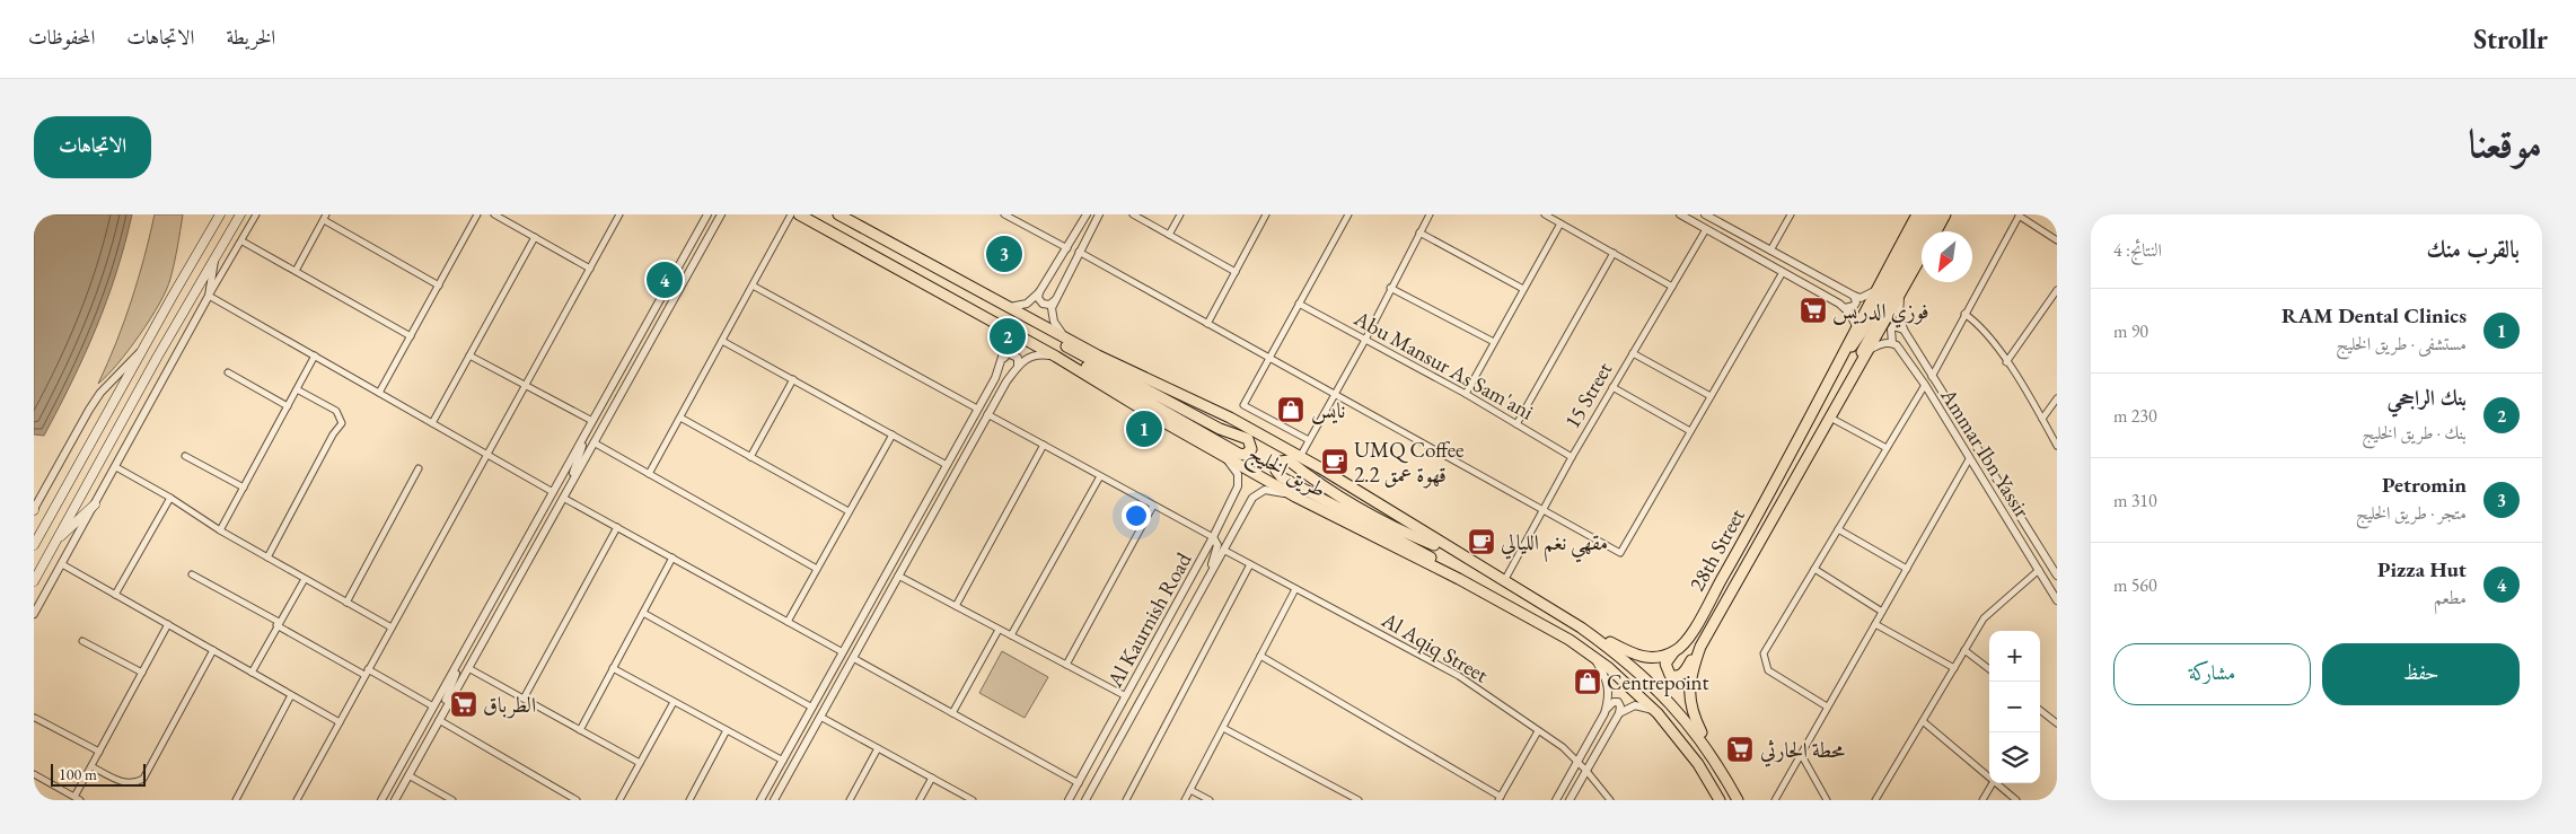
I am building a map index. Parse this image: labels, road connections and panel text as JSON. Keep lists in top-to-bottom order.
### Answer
{
  "streets": {
    "main road": ["طريق الخليج", "28th Street"],
    "street": [
      "Abu Mansur As Sam'ani",
      "15 Street",
      "Ammar Ibn Yassir",
      "Al Kaurnish Road",
      "Al Aqiq Street"
    ]
  },
  "crossings": [
    ["Abu Mansur As Sam'ani", "15 Street"],
    ["15 Street", "طريق الخليج"],
    ["طريق الخليج", "28th Street"],
    ["طريق الخليج", "Al Kaurnish Road"],
    ["Al Kaurnish Road", "Al Aqiq Street"]
  ],
  "places": {
    "supermarket": ["فوزي الدريس", "الطرباق", "محطة الحارثي"],
    "shop": ["نايس", "Centrepoint"],
    "cafe": ["UMQ Coffee 2.2 قهوة عمق", "مقهي نغم الليالي"]
  },
  "scale_bar": "100 m",
  "north": "bottom left",
  "page": {
    "header": "Strollr",
    "nav": ["الخريطة", "الاتجاهات", "المحفوظات"],
    "title": "موقعنا",
    "buttons": [
      "الاتجاهات",
      ["حفظ", "مشاركة"]
    ],
    "heading": ["بالقرب منك", "النتائج: 4"],
    "pins": [
      "3",
      "4",
      "2",
      "1"
    ],
    "list": [
      {
        "mark": "1",
        "name": "RAM Dental Clinics",
        "note": "مستشفى · طريق الخليج",
        "value": "90 m"
      },
      {
        "mark": "2",
        "name": "بنك الراجحي",
        "note": "بنك · طريق الخليج",
        "value": "230 m"
      },
      {
        "mark": "3",
        "name": "Petromin",
        "note": "متجر · طريق الخليج",
        "value": "310 m"
      },
      {
        "mark": "4",
        "name": "Pizza Hut",
        "note": "مطعم",
        "value": "560 m"
      }
    ],
    "map_buttons": ["+", "−"],
    "scale": "100 m"
  }
}
